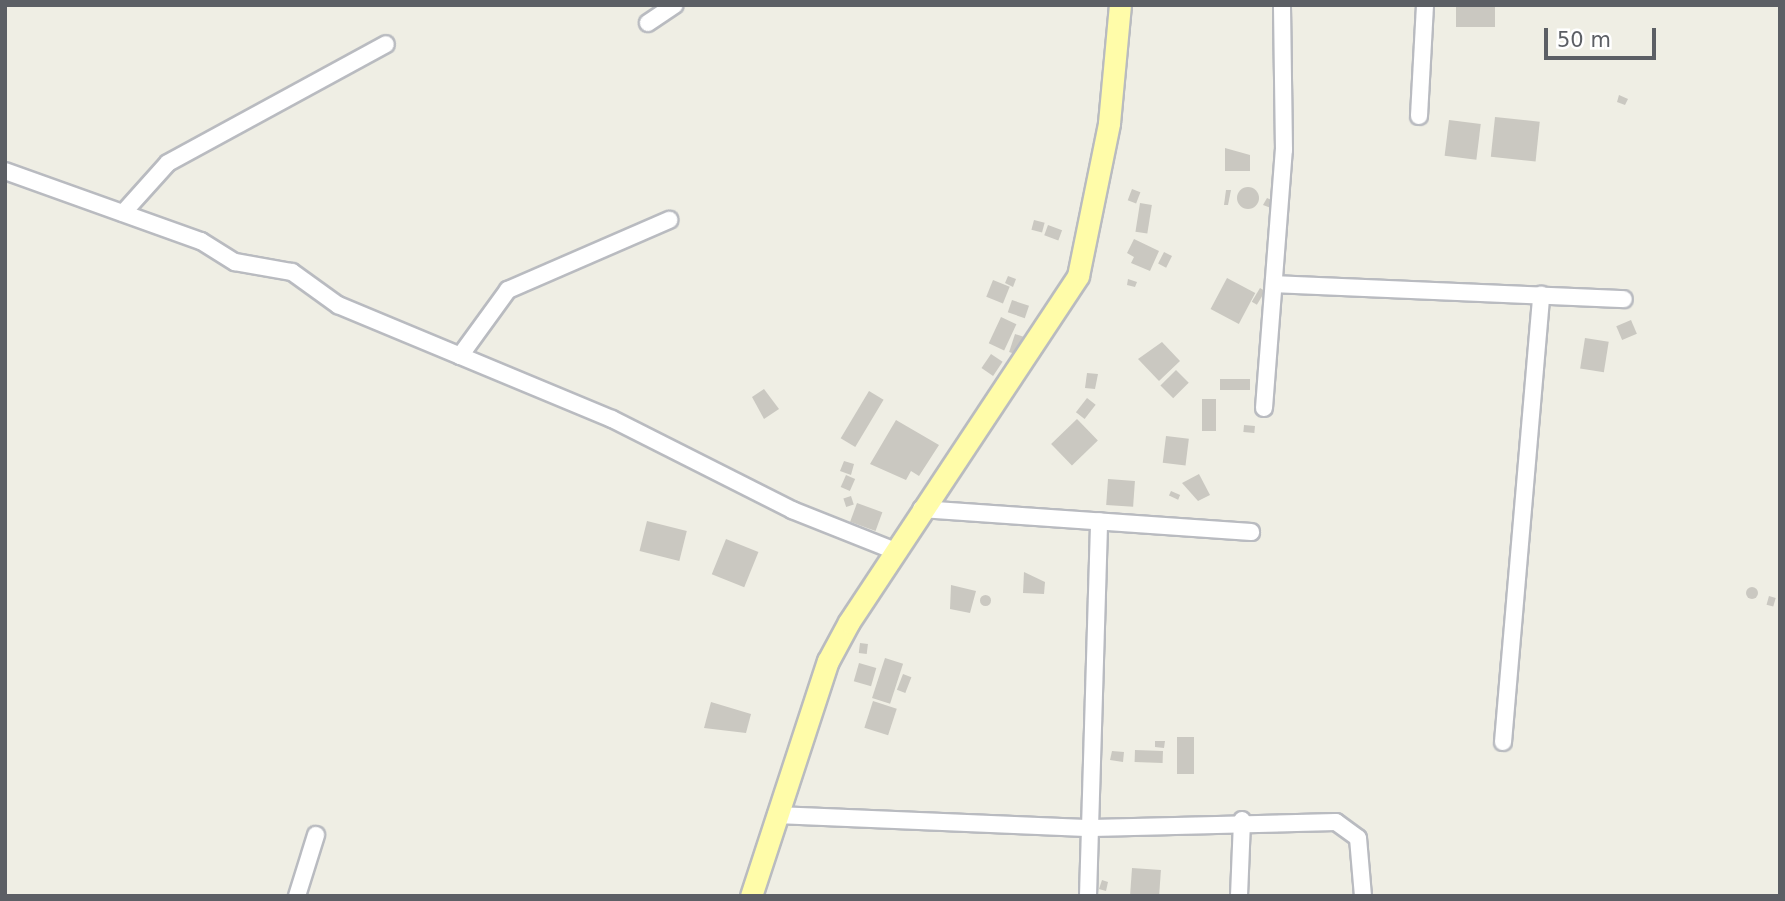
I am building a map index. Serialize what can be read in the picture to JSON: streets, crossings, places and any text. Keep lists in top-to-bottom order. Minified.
{"scale_bar":"50 m"}
